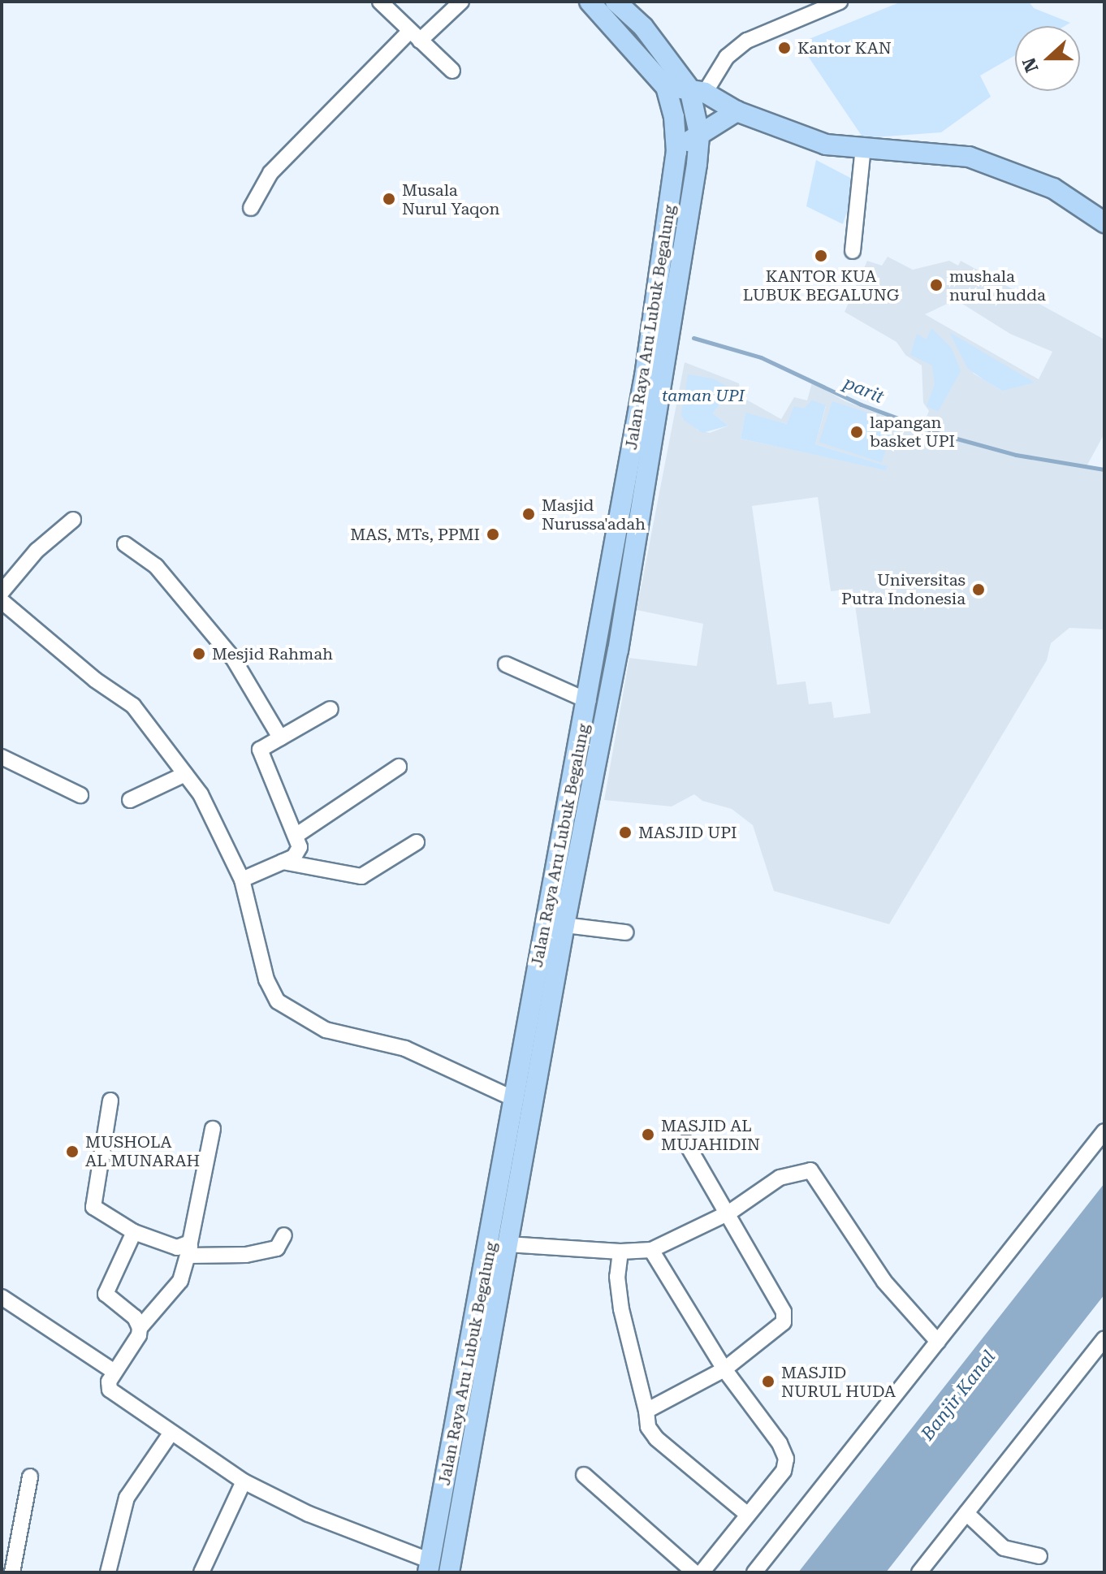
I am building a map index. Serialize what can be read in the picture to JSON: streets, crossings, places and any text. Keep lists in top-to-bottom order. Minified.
{"streets":{"main road":["Jalan Raya Aru Lubuk Begalung"]},"water":["parit","Banjir Kanal"],"parks":["taman UPI"],"places":["Kantor KAN","Musala Nurul Yaqon","KANTOR KUA LUBUK BEGALUNG","mushala nurul hudda","lapangan basket UPI","Masjid Nurussa'adah","MAS, MTs, PPMI","Universitas Putra Indonesia","Mesjid Rahmah","MASJID UPI","MASJID AL MUJAHIDIN","MUSHOLA AL MUNARAH","MASJID NURUL HUDA"],"north":"left"}
